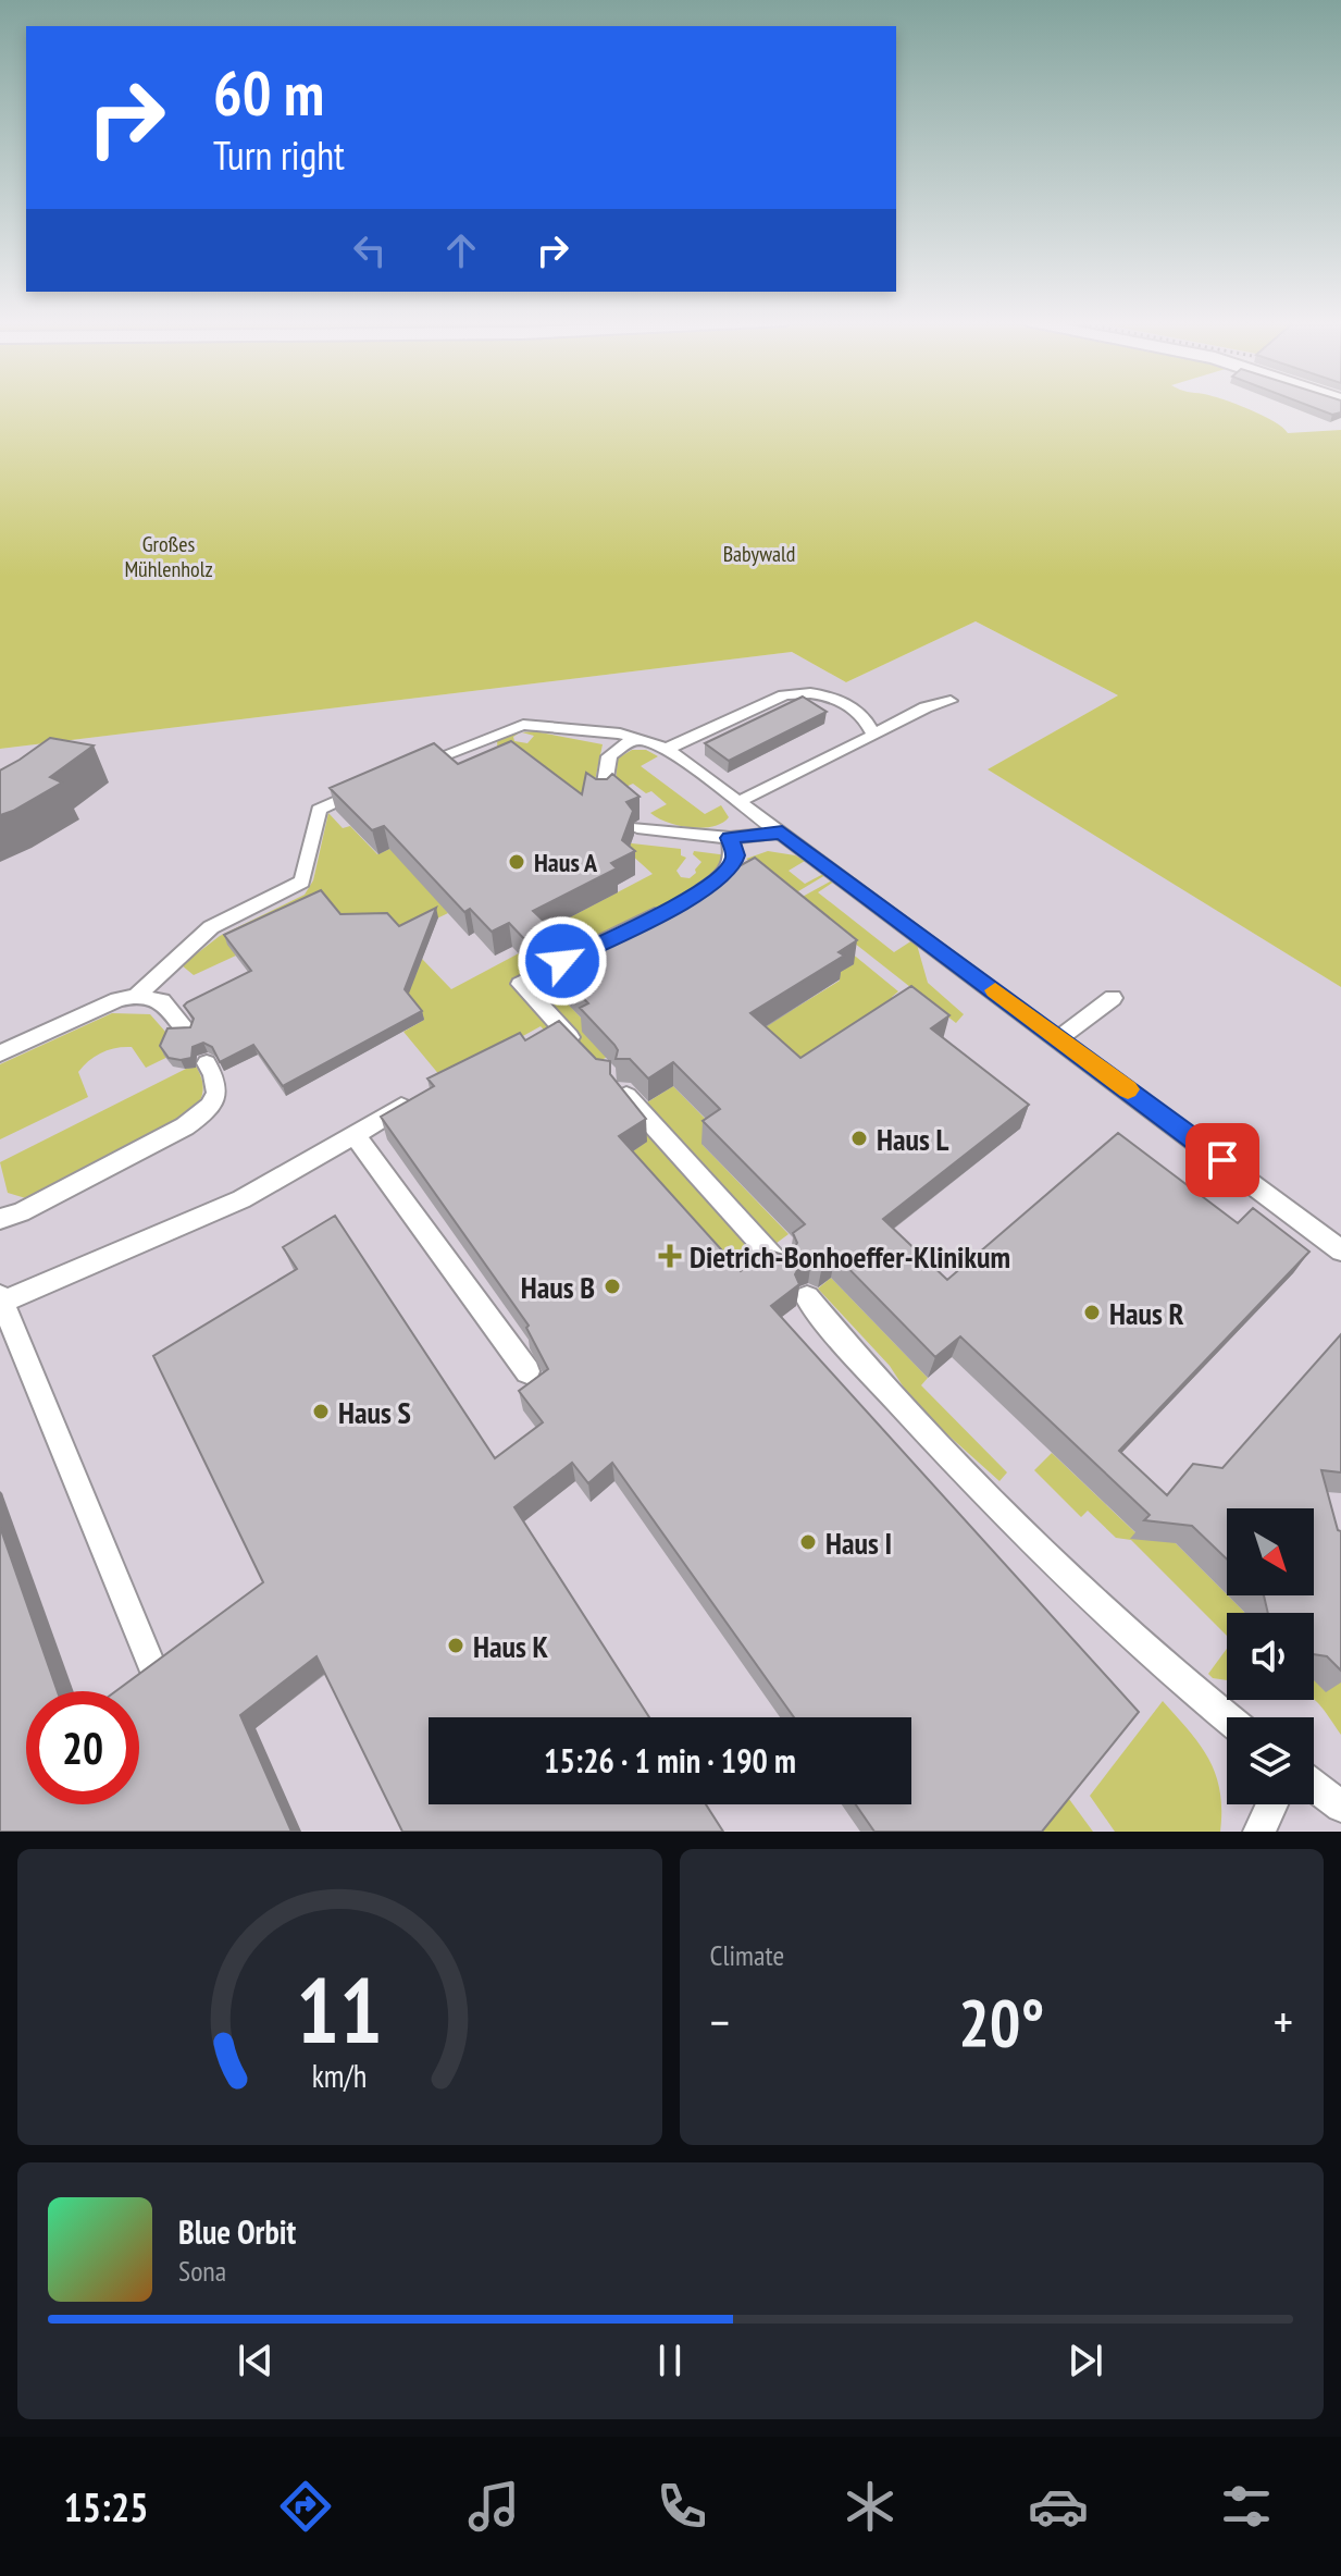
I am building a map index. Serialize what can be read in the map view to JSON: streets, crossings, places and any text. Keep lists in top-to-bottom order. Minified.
{"parks":["Großes Mühlenholz","Babywald"],"places":{"other":["Haus A","Haus L","Haus B","Haus R","Haus S","Haus I","Haus K"],"health":["Dietrich-Bonhoeffer-Klinikum"]},"north":"bottom right","page":{"turn":["60 m","Turn right"],"limit":"20","trip":"15:26 · 1 min · 190 m","tile":"Climate","heat":["−","20°","+"],"song":["Blue Orbit","Sona"],"tabs":"15:25","gauge":["11","km/h"]}}
